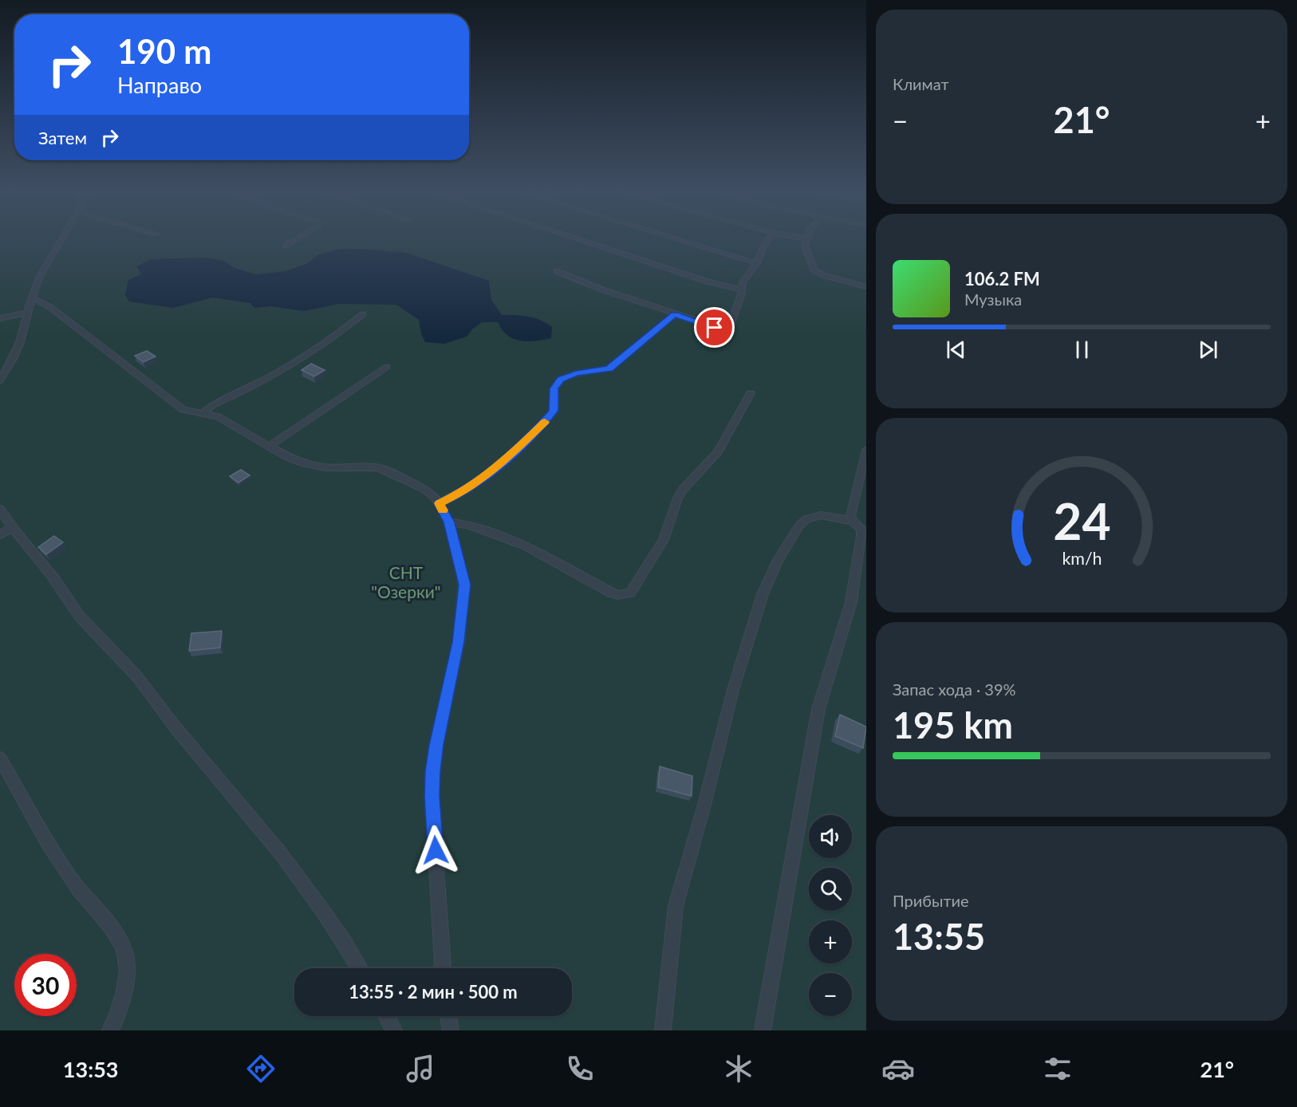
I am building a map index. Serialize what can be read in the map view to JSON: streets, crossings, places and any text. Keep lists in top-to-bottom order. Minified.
{"parks":["СНТ \"Озерки\""],"page":{"tile":["Климат",["Запас хода · 39%","195 km"],["Прибытие","13:55"]],"turn":["190 m","Направо"],"heat":["−","21°","+"],"then":"Затем","song":["106.2 FM","Музыка"],"map_buttons":["+","−"],"limit":"30","trip":"13:55 · 2 мин · 500 m","tabs":["13:53","21°"],"gauge":["24","km/h"]}}
